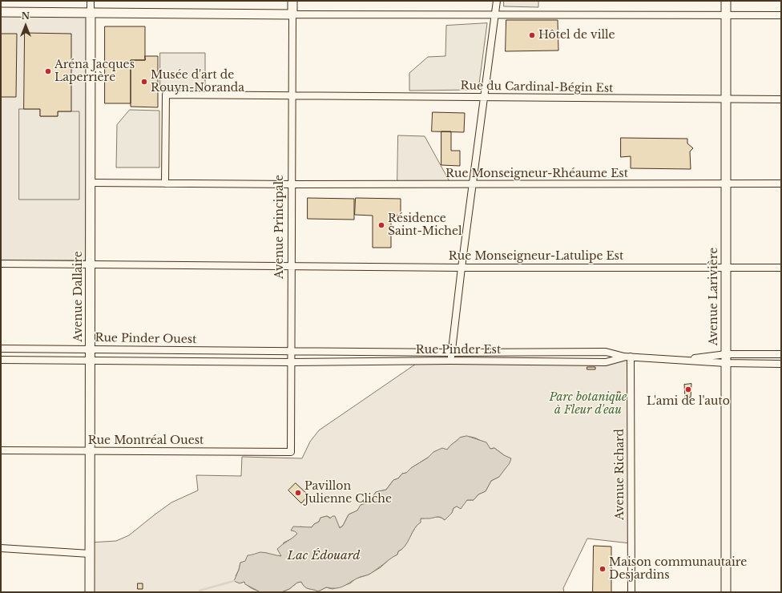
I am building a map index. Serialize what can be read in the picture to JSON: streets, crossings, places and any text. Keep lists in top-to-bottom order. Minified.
{"streets":{"street":["Rue du Cardinal-Bégin Est","Rue Monseigneur-Rhéaume Est","Avenue Principale","Rue Monseigneur-Latulipe Est","Avenue Dallaire","Avenue Larivière","Rue Pinder Ouest","Rue Pinder Est","Rue Montréal Ouest","Avenue Richard"]},"crossings":[["Rue du Cardinal-Bégin Est","Rue Monseigneur-Rhéaume Est"],["Rue du Cardinal-Bégin Est","Avenue Principale"],["Rue du Cardinal-Bégin Est","Avenue Larivière"],["Rue Monseigneur-Rhéaume Est","Avenue Principale"],["Rue Monseigneur-Rhéaume Est","Avenue Dallaire"],["Rue Monseigneur-Rhéaume Est","Avenue Larivière"],["Avenue Principale","Rue Monseigneur-Latulipe Est"],["Avenue Principale","Rue Pinder Ouest"],["Avenue Principale","Rue Pinder Est"],["Avenue Principale","Rue Montréal Ouest"],["Rue Monseigneur-Latulipe Est","Avenue Dallaire"],["Rue Monseigneur-Latulipe Est","Avenue Larivière"],["Avenue Dallaire","Rue Pinder Ouest"],["Avenue Dallaire","Rue Montréal Ouest"],["Avenue Larivière","Rue Pinder Est"],["Rue Pinder Ouest","Rue Pinder Est"],["Rue Pinder Est","Avenue Richard"]],"water":["Lac Édouard"],"parks":["Parc botanique à Fleur d'eau"],"places":["Hôtel de ville","Aréna Jacques Laperrière","Musée d'art de Rouyn-Noranda","Résidence Saint-Michel","L'ami de l'auto","Pavillon Julienne Cliche","Maison communautaire Desjardins"],"north":"top"}
